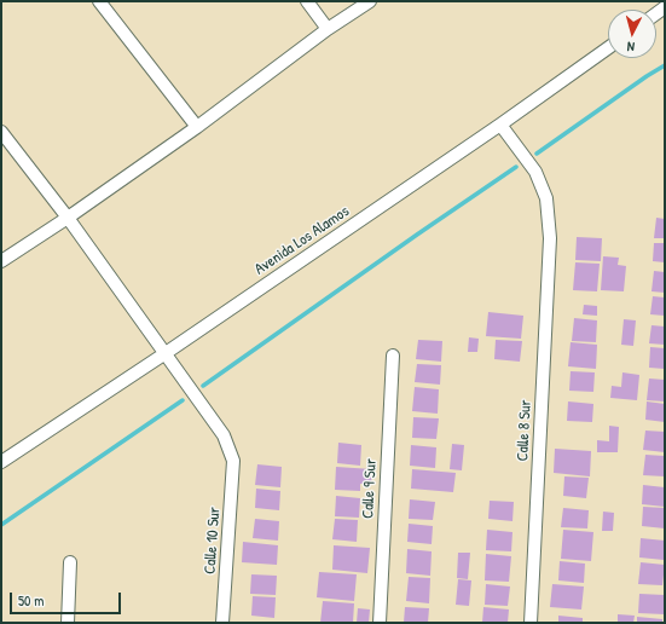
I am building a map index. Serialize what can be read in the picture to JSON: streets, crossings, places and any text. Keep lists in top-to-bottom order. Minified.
{"streets":{"street":["Avenida Los Alamos","Calle 8 Sur","Calle 9 Sur","Calle 10 Sur"]},"crossings":[["Avenida Los Alamos","Calle 8 Sur"],["Avenida Los Alamos","Calle 10 Sur"]],"scale_bar":"50 m","north":"bottom"}
